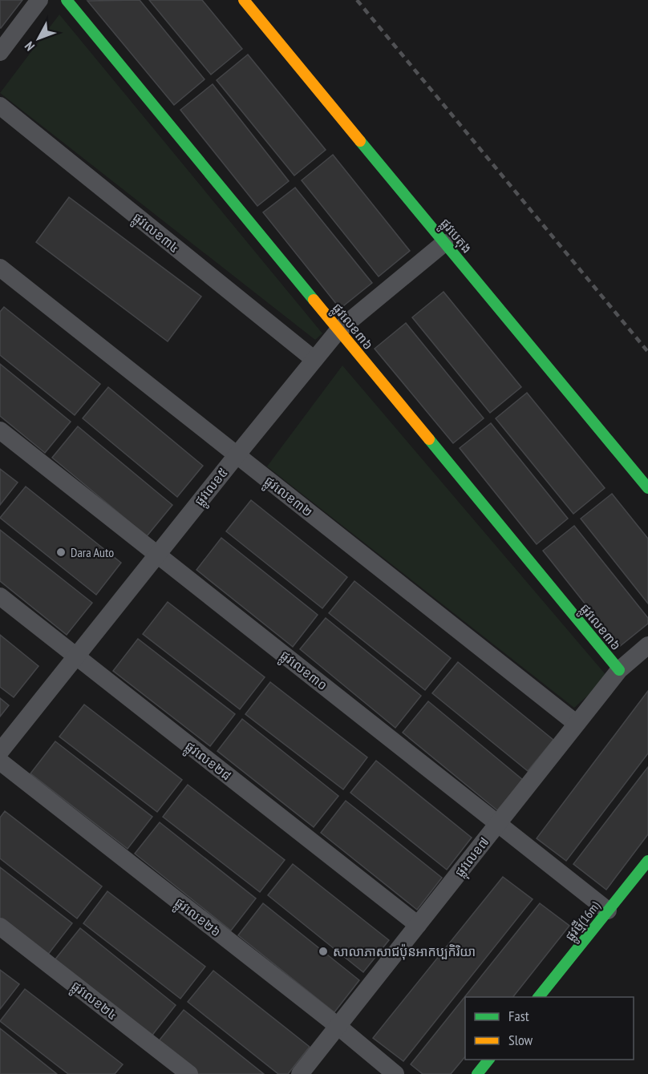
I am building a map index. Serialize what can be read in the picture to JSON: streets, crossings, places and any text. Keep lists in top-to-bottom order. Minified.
{"streets":{"street":["ផ្លូវលេខ៣៤","ផ្លូវបេតុង","ផ្លូវលេខ៣៦","ផ្លូវលេខ៥","ផ្លូវលេខ៣២","ផ្លូវលេខ៣០","ផ្លូវលេខ២៨","ផ្លុវលេខ៧","ផ្លូវលេខ២៦","ផ្លូវថ្មី(16m)","ផ្លូវលេខ២៤"]},"crossings":[["ផ្លូវលេខ៣៤","ផ្លូវលេខ៥"],["ផ្លូវបេតុង","ផ្លូវលេខ៥"],["ផ្លូវលេខ៣៦","ផ្លូវលេខ៥"],["ផ្លូវលេខ៣៦","ផ្លុវលេខ៧"],["ផ្លូវលេខ៥","ផ្លូវលេខ៣២"],["ផ្លូវលេខ៥","ផ្លូវលេខ៣០"],["ផ្លូវលេខ៥","ផ្លូវលេខ២៨"],["ផ្លូវលេខ៣២","ផ្លុវលេខ៧"],["ផ្លូវលេខ៣០","ផ្លុវលេខ៧"],["ផ្លូវលេខ៣០","ផ្លូវថ្មី(16m)"],["ផ្លូវលេខ២៨","ផ្លុវលេខ៧"],["ផ្លុវលេខ៧","ផ្លូវលេខ២៦"]],"places":["Dara Auto","សាលាភាសាជប៉ុនអាកប្បកិរិយា"],"legend":["Fast","Slow"],"north":"bottom left"}
